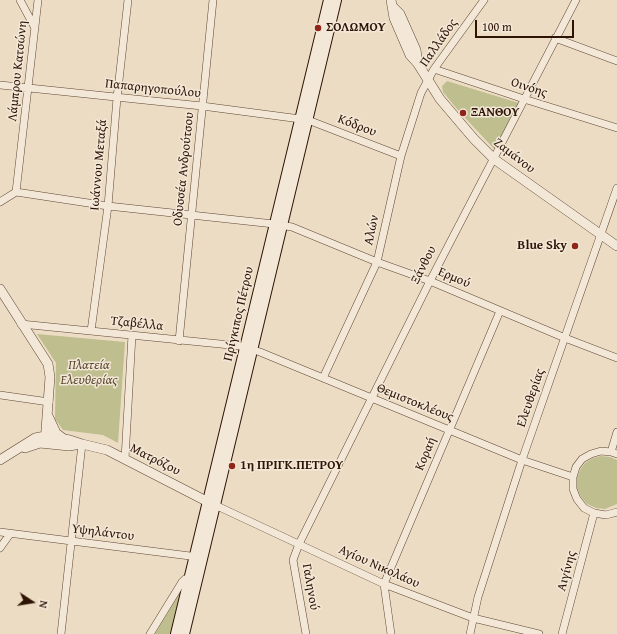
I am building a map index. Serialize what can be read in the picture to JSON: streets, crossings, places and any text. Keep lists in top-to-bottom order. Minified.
{"streets":{"main road":["Πρίγκιπος Πέτρου"],"street":["Παλλάδος","Λάμπρου Κατσώνη","Οινόης","Παπαρηγοπούλου","Κόδρου","Ζαμάνου","Ιωάννου Μεταξά","Οδυσσέα Ανδρούτσου","Αλών","Ξάνθου","Ερμού","Τζαβέλλα","Ελευθερίας","Θεμιστοκλέους","Κοραή","Ματρόζου","Υψηλάντου","Αγίου Νικολάου","Αιγίνης","Γαληνού"]},"crossings":[["Παλλάδος","Οινόης"],["Παλλάδος","Ζαμάνου"],["Παλλάδος","Αλών"],["Λάμπρου Κατσώνη","Παπαρηγοπούλου"],["Λάμπρου Κατσώνη","Ερμού"],["Οινόης","Ξάνθου"],["Παπαρηγοπούλου","Κόδρου"],["Παπαρηγοπούλου","Ιωάννου Μεταξά"],["Παπαρηγοπούλου","Οδυσσέα Ανδρούτσου"],["Παπαρηγοπούλου","Πρίγκιπος Πέτρου"],["Κόδρου","Αλών"],["Κόδρου","Πρίγκιπος Πέτρου"],["Ζαμάνου","Αλών"],["Ζαμάνου","Ξάνθου"],["Ζαμάνου","Ελευθερίας"],["Ιωάννου Μεταξά","Ερμού"],["Ιωάννου Μεταξά","Τζαβέλλα"],["Οδυσσέα Ανδρούτσου","Ερμού"],["Οδυσσέα Ανδρούτσου","Τζαβέλλα"],["Αλών","Ερμού"],["Αλών","Θεμιστοκλέους"],["Ξάνθου","Ερμού"],["Ξάνθου","Θεμιστοκλέους"],["Ξάνθου","Αγίου Νικολάου"],["Ξάνθου","Γαληνού"],["Ερμού","Πρίγκιπος Πέτρου"],["Ερμού","Ελευθερίας"],["Ερμού","Κοραή"],["Πρίγκιπος Πέτρου","Τζαβέλλα"],["Πρίγκιπος Πέτρου","Θεμιστοκλέους"],["Πρίγκιπος Πέτρου","Ματρόζου"],["Πρίγκιπος Πέτρου","Υψηλάντου"],["Πρίγκιπος Πέτρου","Αγίου Νικολάου"],["Τζαβέλλα","Θεμιστοκλέους"],["Ελευθερίας","Θεμιστοκλέους"],["Ελευθερίας","Αγίου Νικολάου"],["Θεμιστοκλέους","Κοραή"],["Κοραή","Αγίου Νικολάου"],["Ματρόζου","Αγίου Νικολάου"],["Αγίου Νικολάου","Γαληνού"]],"parks":["Πλατεία Ελευθερίας"],"places":["ΣΟΛΩΜΟΥ","ΞΑΝΘΟΥ","Blue Sky","1η ΠΡΙΓΚ.ΠΕΤΡΟΥ"],"scale_bar":"100 m","north":"right"}
